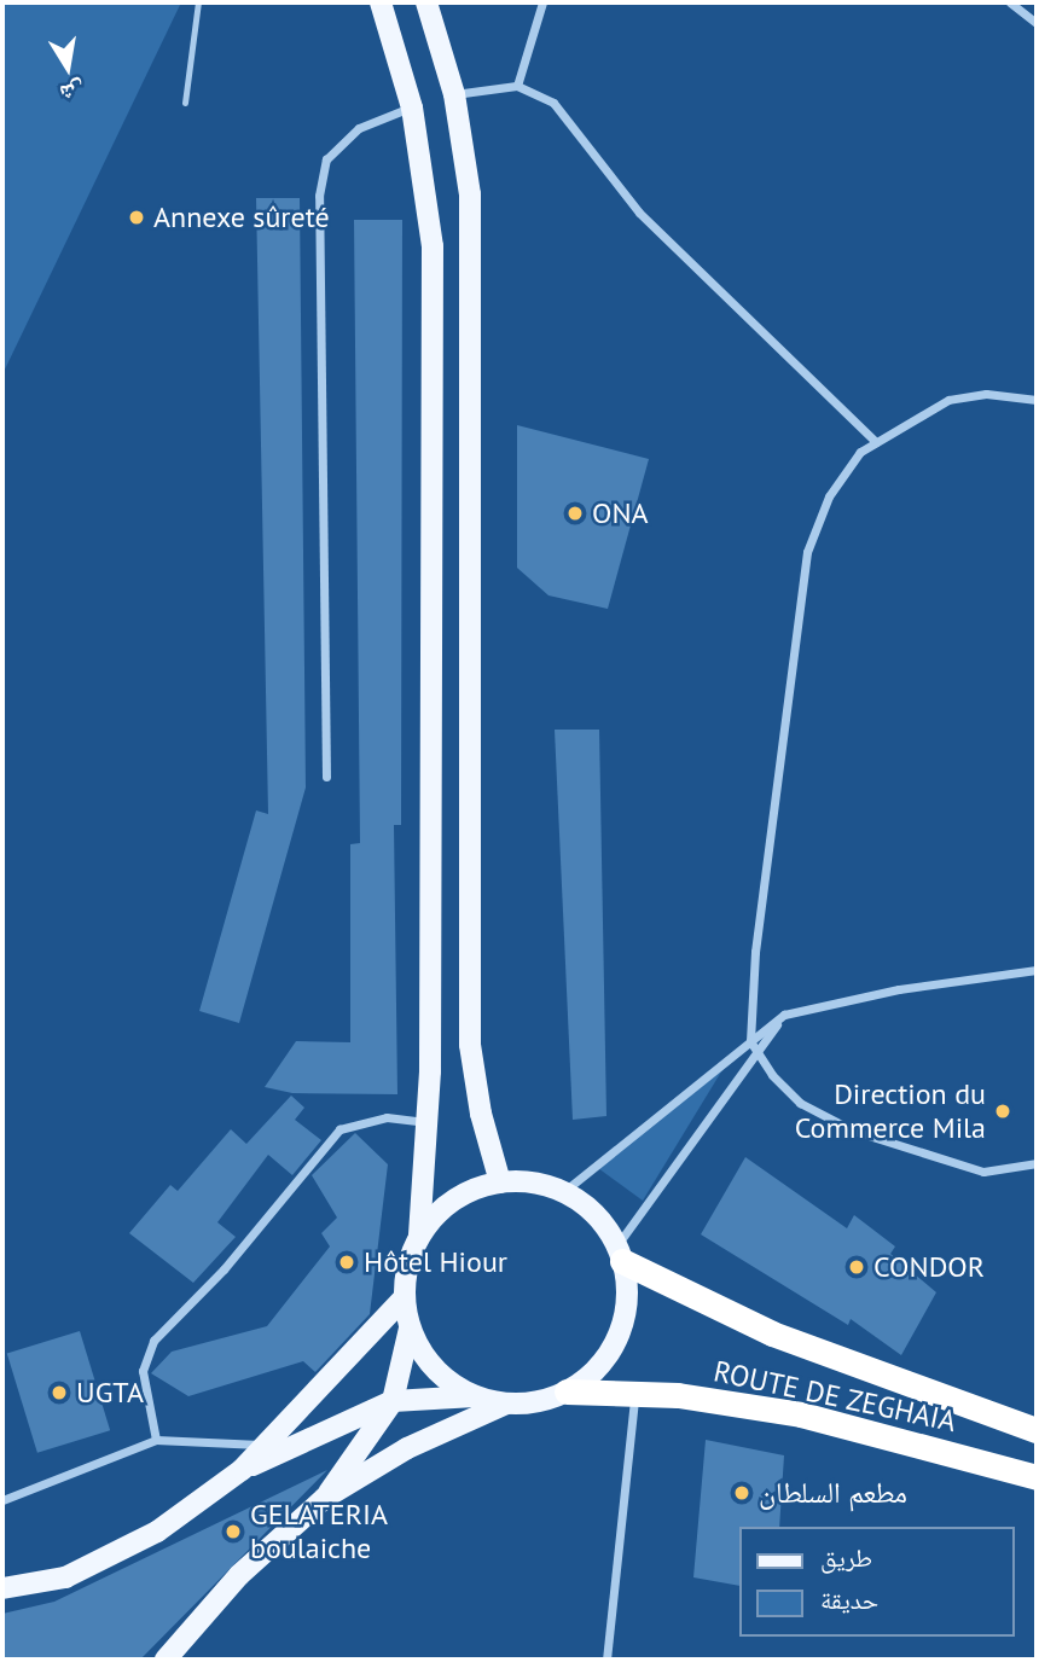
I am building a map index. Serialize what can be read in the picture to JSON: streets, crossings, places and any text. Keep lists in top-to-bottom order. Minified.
{"streets":{"highway":["ROUTE DE ZEGHAIA"]},"places":["Annexe sûreté","ONA","Direction du Commerce Mila","Hôtel Hiour","CONDOR","UGTA","مطعم السلطان","GELATERIA boulaiche"],"legend":["طريق","حديقة"],"north":"bottom"}
